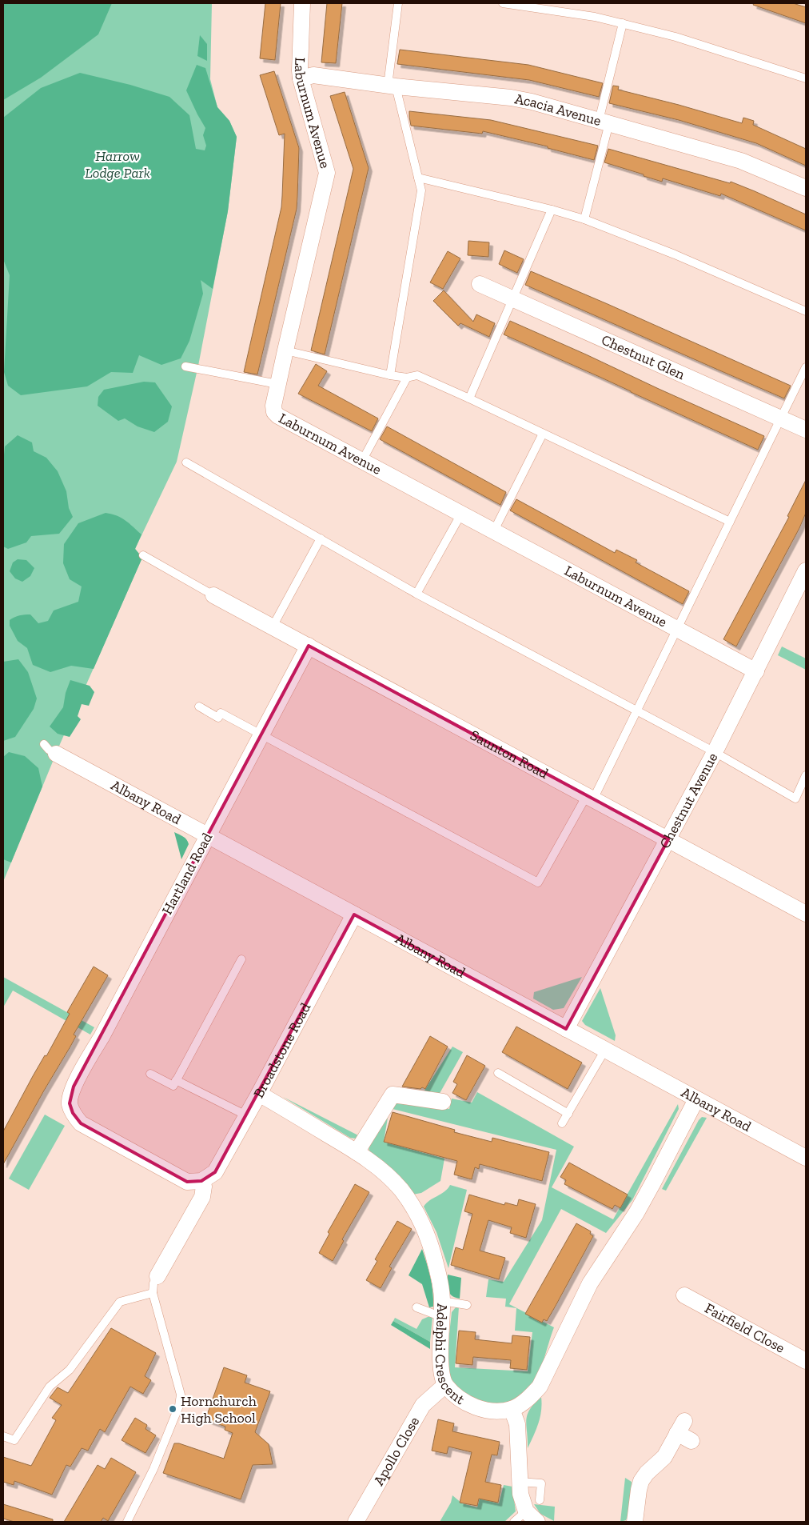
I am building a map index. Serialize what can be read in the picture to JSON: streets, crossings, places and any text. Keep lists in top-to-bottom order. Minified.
{"streets":{"street":["Acacia Avenue","Laburnum Avenue","Chestnut Glen","Saunton Road","Chestnut Avenue","Albany Road","Hartland Road","Broadstone Road","Fairfield Close","Adelphi Crescent","Apollo Close"]},"crossings":[["Acacia Avenue","Laburnum Avenue"],["Laburnum Avenue","Chestnut Avenue"],["Saunton Road","Chestnut Avenue"],["Saunton Road","Hartland Road"],["Chestnut Avenue","Albany Road"],["Albany Road","Hartland Road"],["Albany Road","Broadstone Road"],["Albany Road","Adelphi Crescent"],["Hartland Road","Broadstone Road"],["Broadstone Road","Adelphi Crescent"],["Adelphi Crescent","Apollo Close"]],"parks":["Harrow Lodge Park"],"places":["Hornchurch High School"]}
